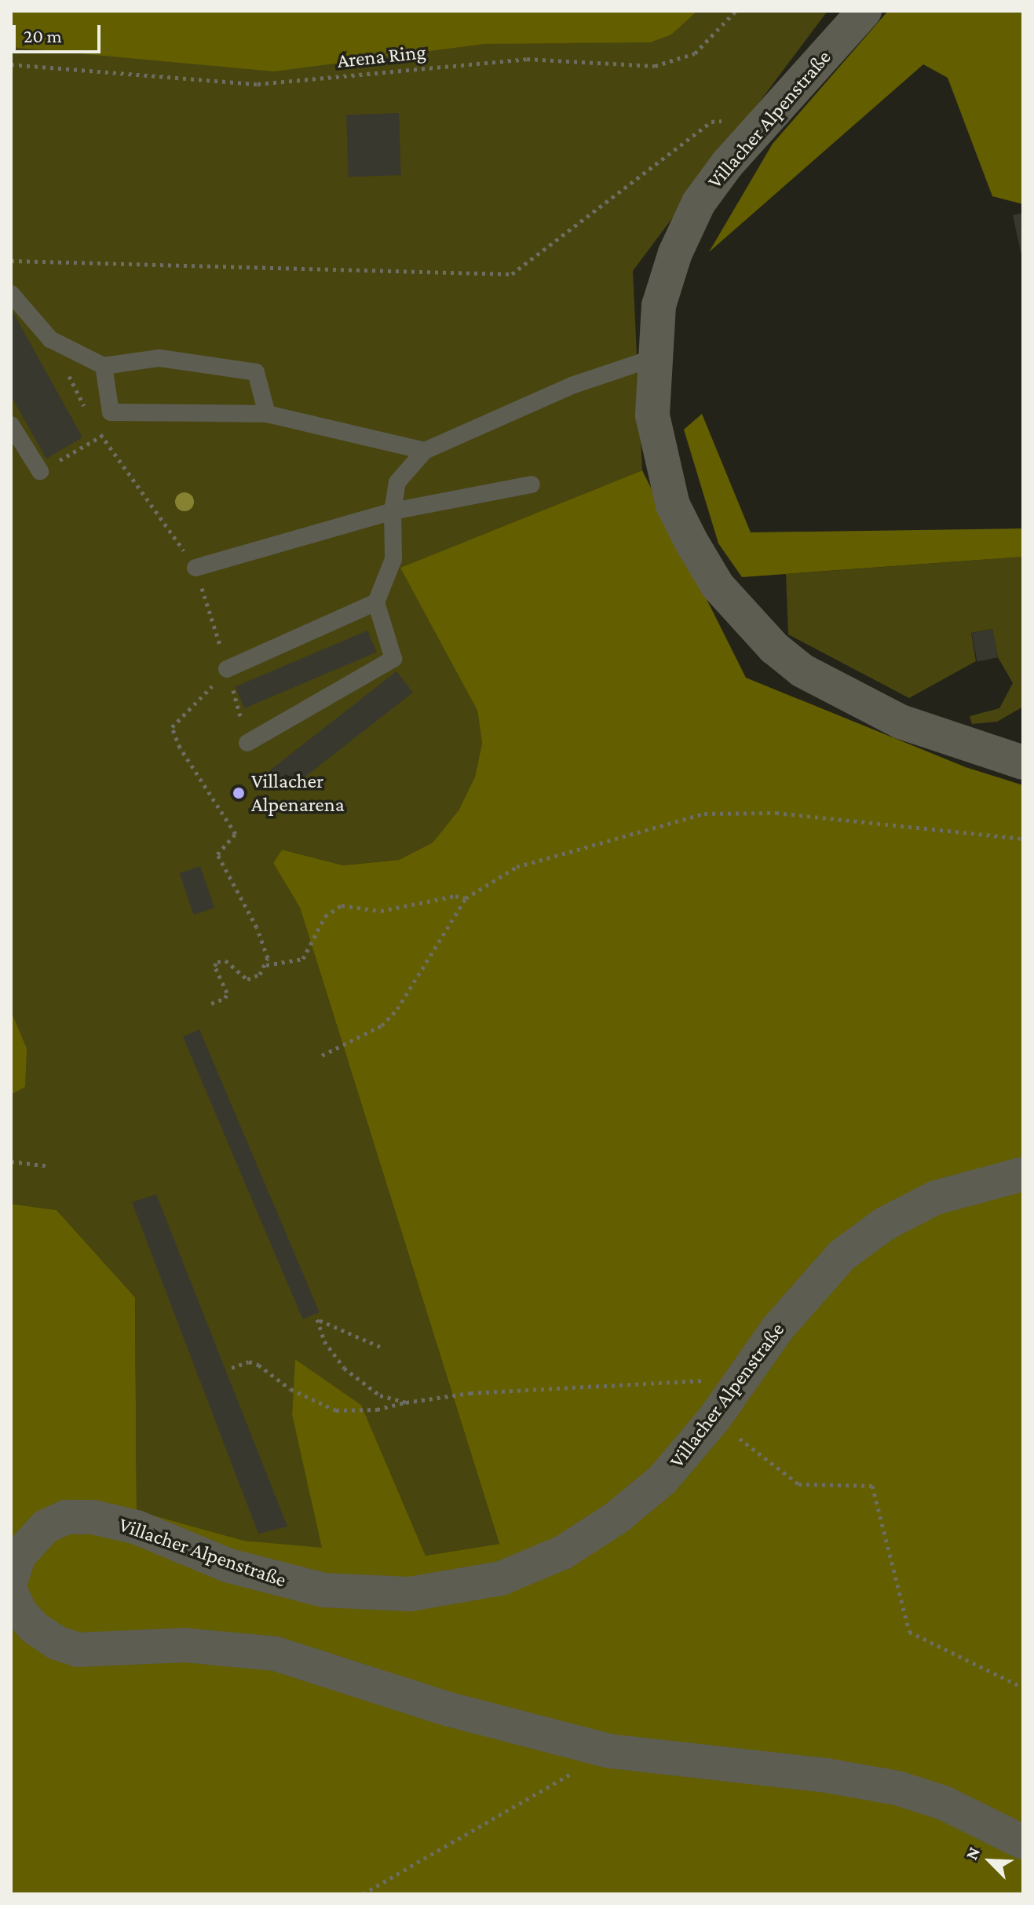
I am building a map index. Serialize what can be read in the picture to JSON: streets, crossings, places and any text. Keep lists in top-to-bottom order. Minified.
{"streets":{"street":["Villacher Alpenstraße"],"path":["Arena Ring"]},"places":["Villacher Alpenarena"],"scale_bar":"20 m","north":"top left"}
